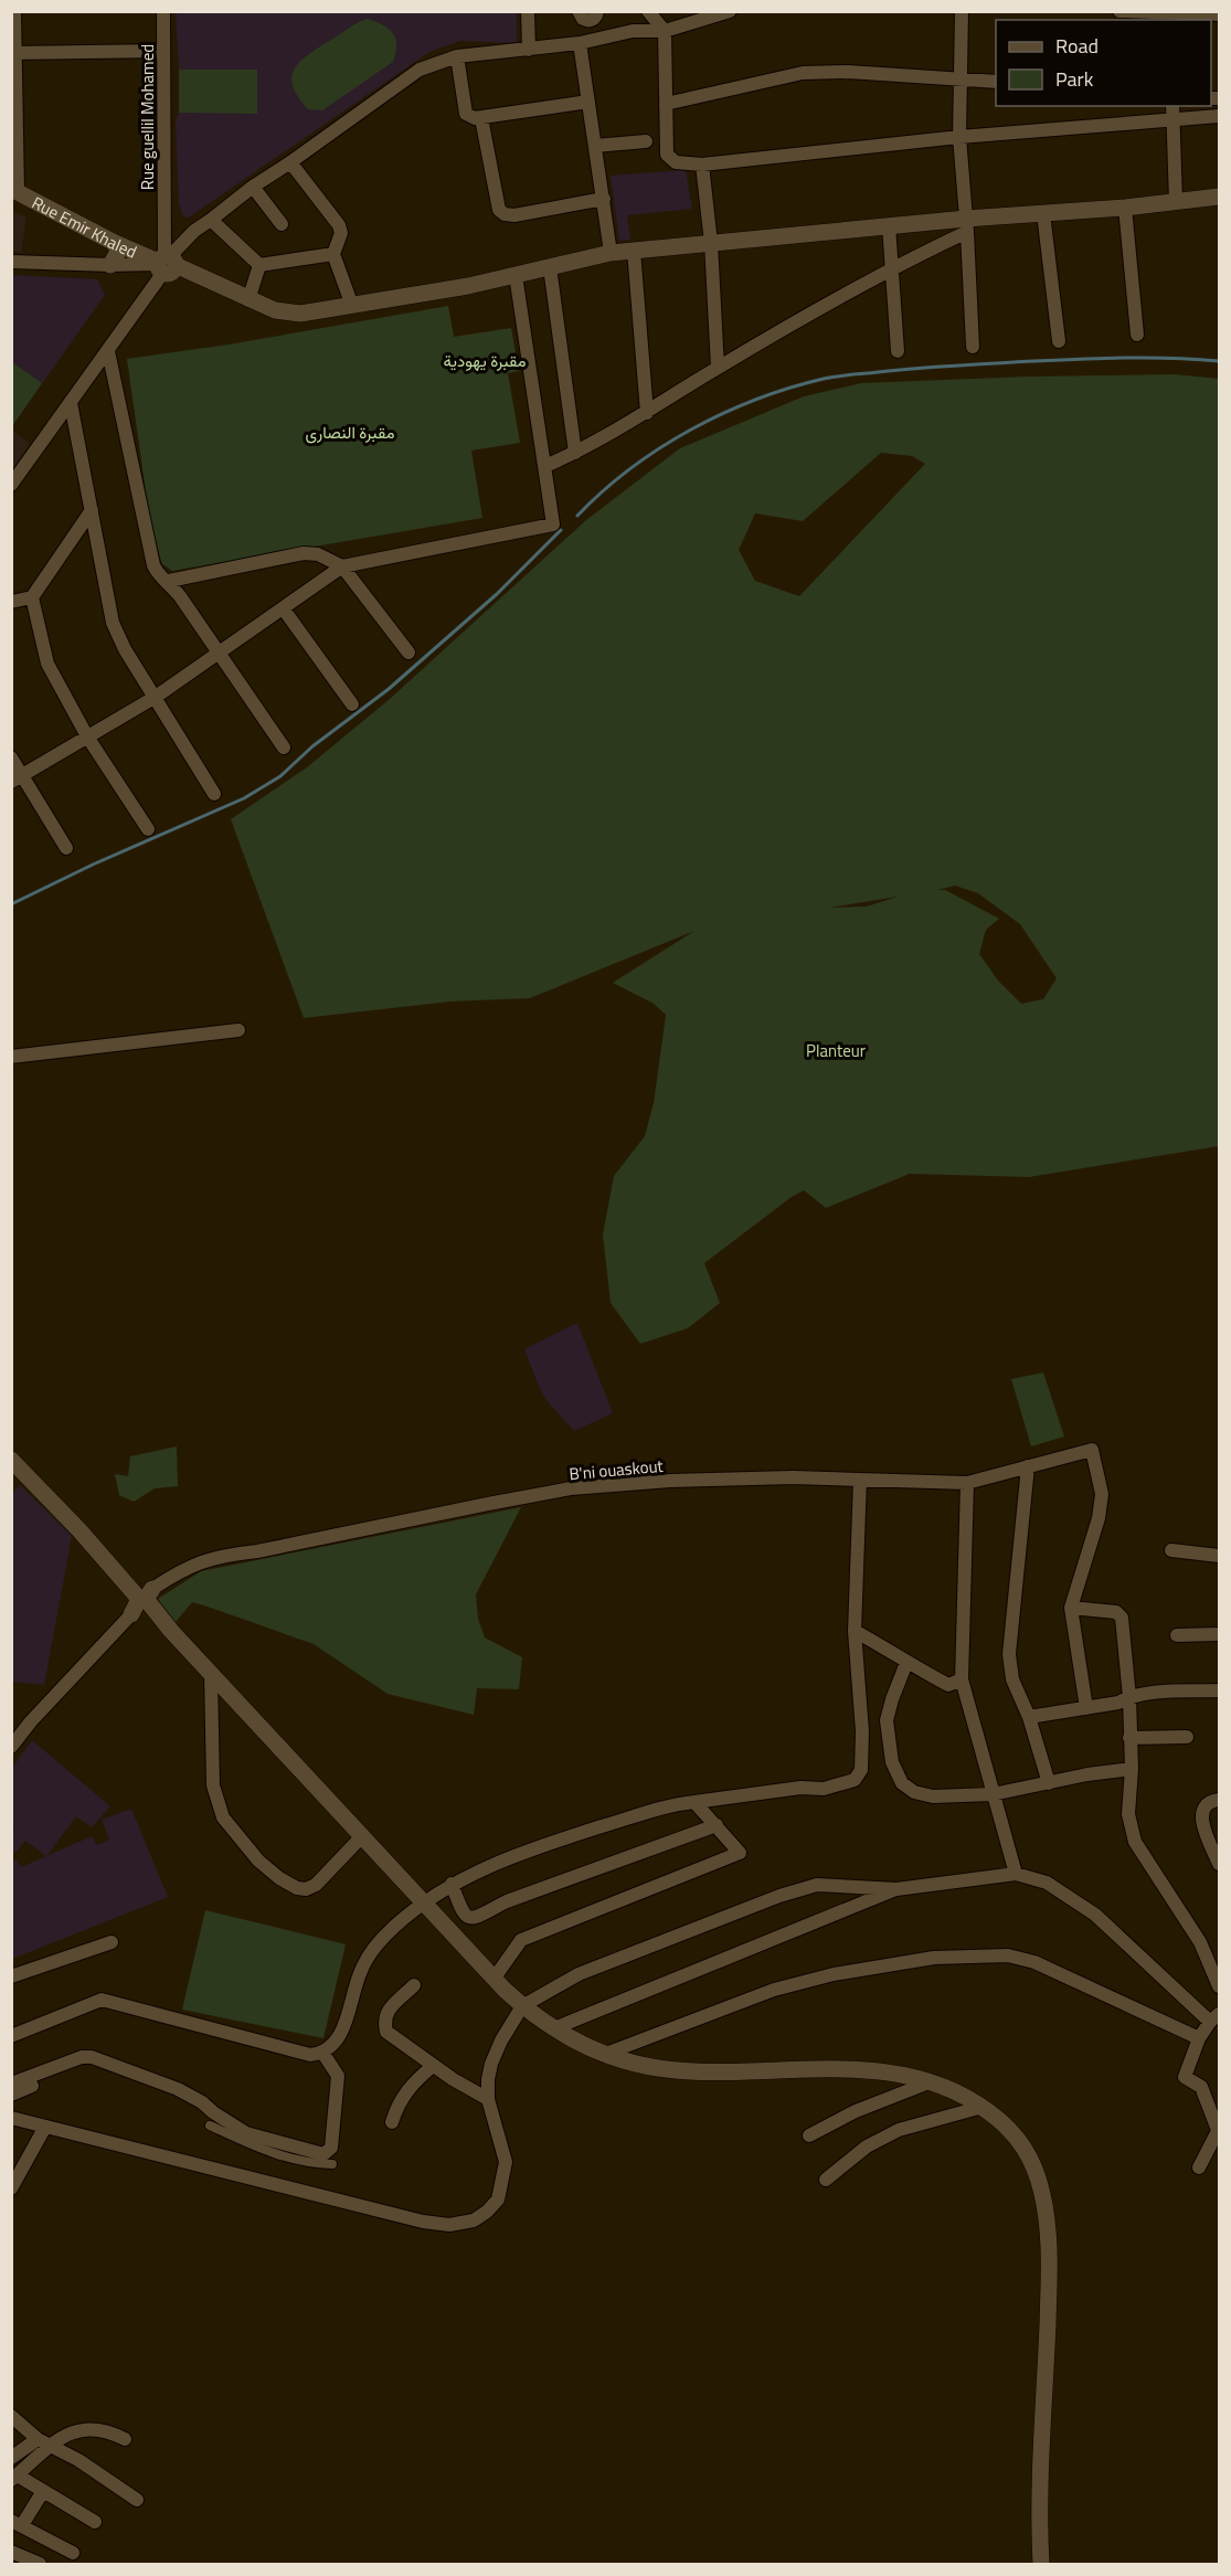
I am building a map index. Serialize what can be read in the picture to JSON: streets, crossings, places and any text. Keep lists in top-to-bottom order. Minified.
{"streets":{"street":["Rue guellil Mohamed","Rue Emir Khaled","B'ni ouaskout"]},"crossings":[["Rue guellil Mohamed","Rue Emir Khaled"]],"parks":["مقبرة يهودية","مقبرة النصارى","Planteur"],"legend":["Road","Park"]}
